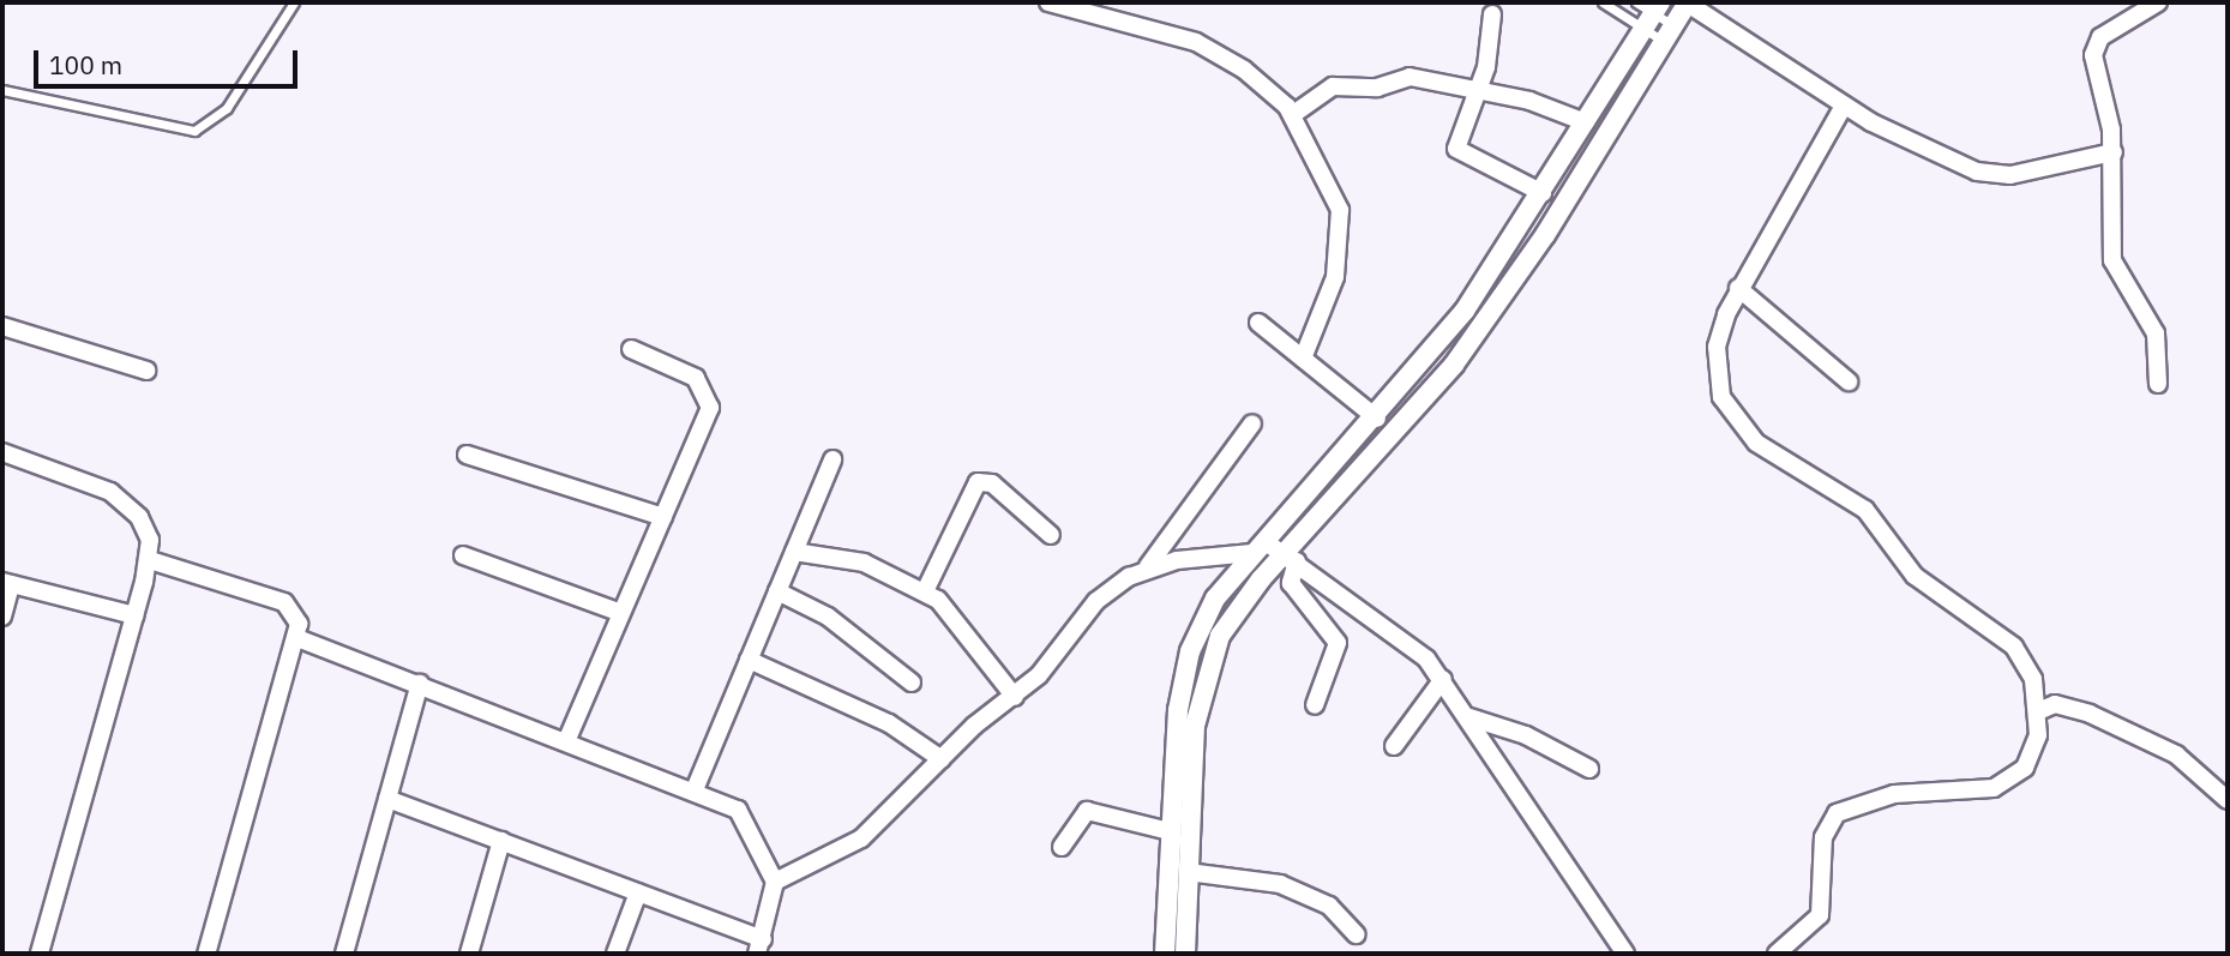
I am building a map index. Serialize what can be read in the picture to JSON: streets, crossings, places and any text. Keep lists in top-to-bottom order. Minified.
{"scale_bar":"100 m"}
